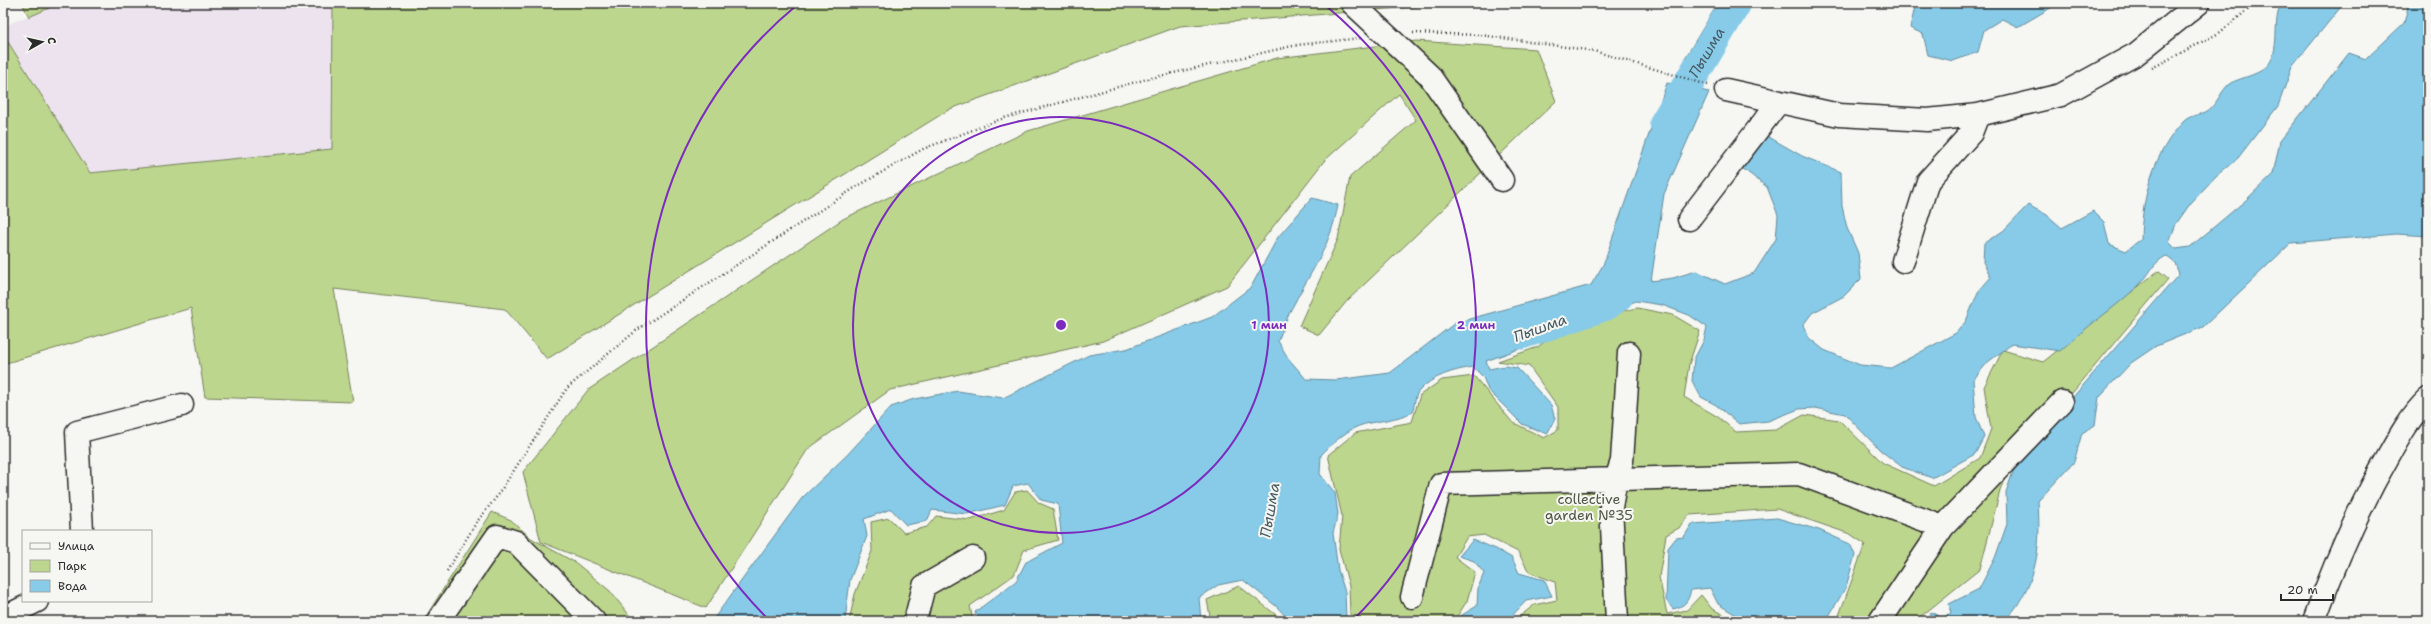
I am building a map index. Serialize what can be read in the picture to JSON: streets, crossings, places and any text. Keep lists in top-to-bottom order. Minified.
{"water":["Пышма"],"parks":["collective garden №35"],"legend":["Улица","Парк","Вода"],"scale_bar":"20 m","north":"right","rings":["1 мин","2 мин"]}
